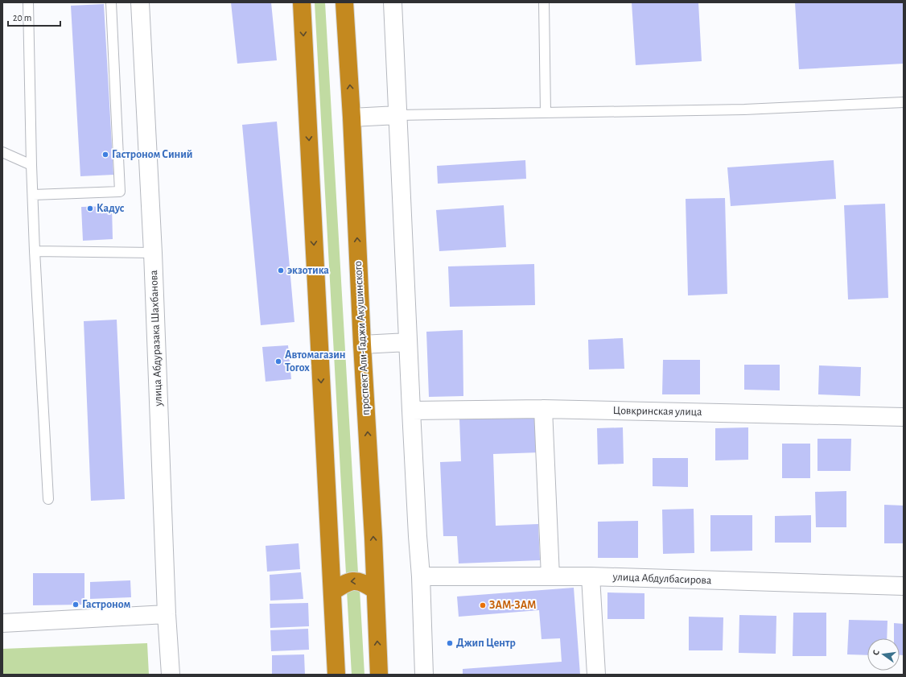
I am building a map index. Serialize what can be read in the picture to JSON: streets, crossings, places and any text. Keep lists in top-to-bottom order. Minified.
{"streets":{"highway":["проспект Али-Гаджи Акушинского"],"street":["улица Абдуразака Шахбанова","Цовкринская улица","улица Абдулбасирова"]},"places":["Гастроном Синий","Кадус","экзотика","Автомагазин Тогох","Гастроном","ЗАМ-ЗАМ","Джип Центр"],"scale_bar":"20 m","north":"left"}
